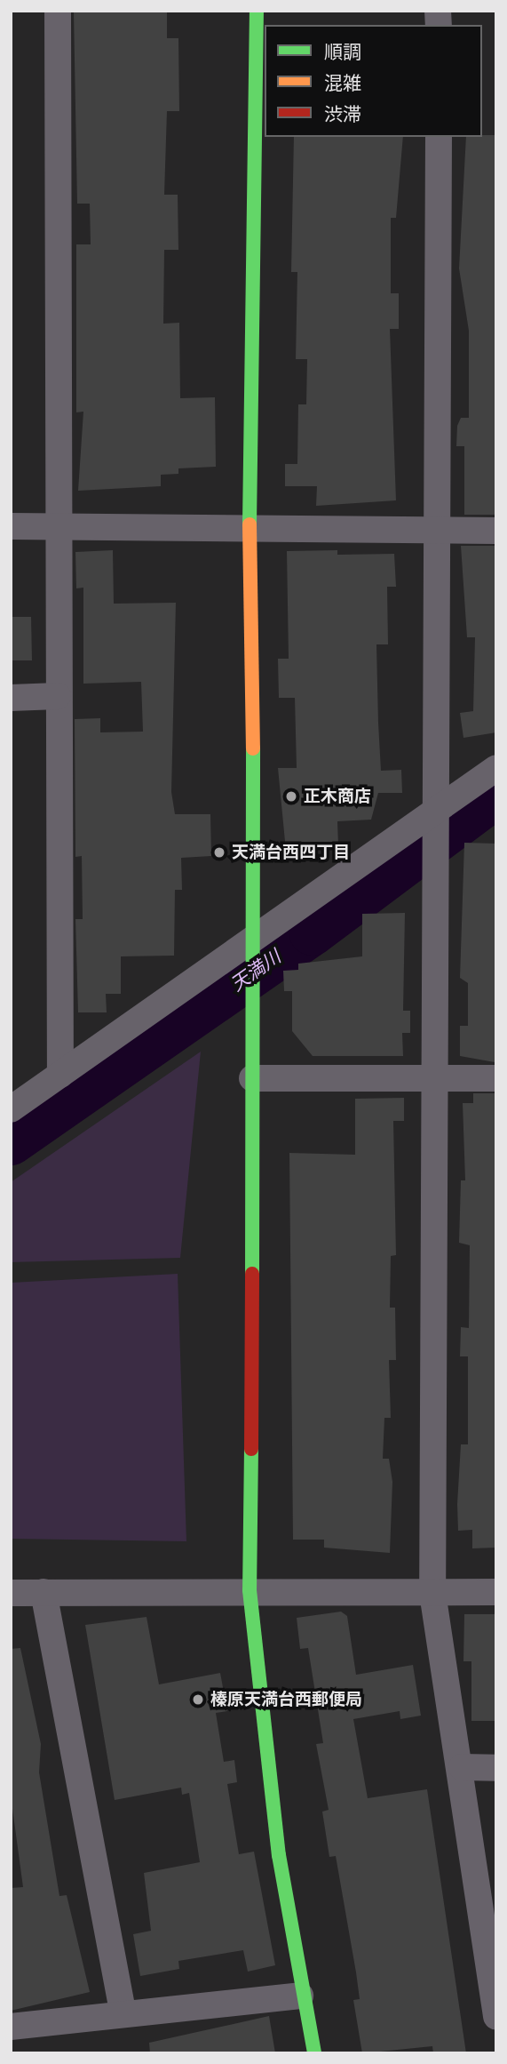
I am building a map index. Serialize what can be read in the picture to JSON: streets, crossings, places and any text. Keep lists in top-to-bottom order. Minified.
{"water":["天満川"],"places":["正木商店","天満台西四丁目","榛原天満台西郵便局"],"legend":["順調","混雑","渋滞"]}
